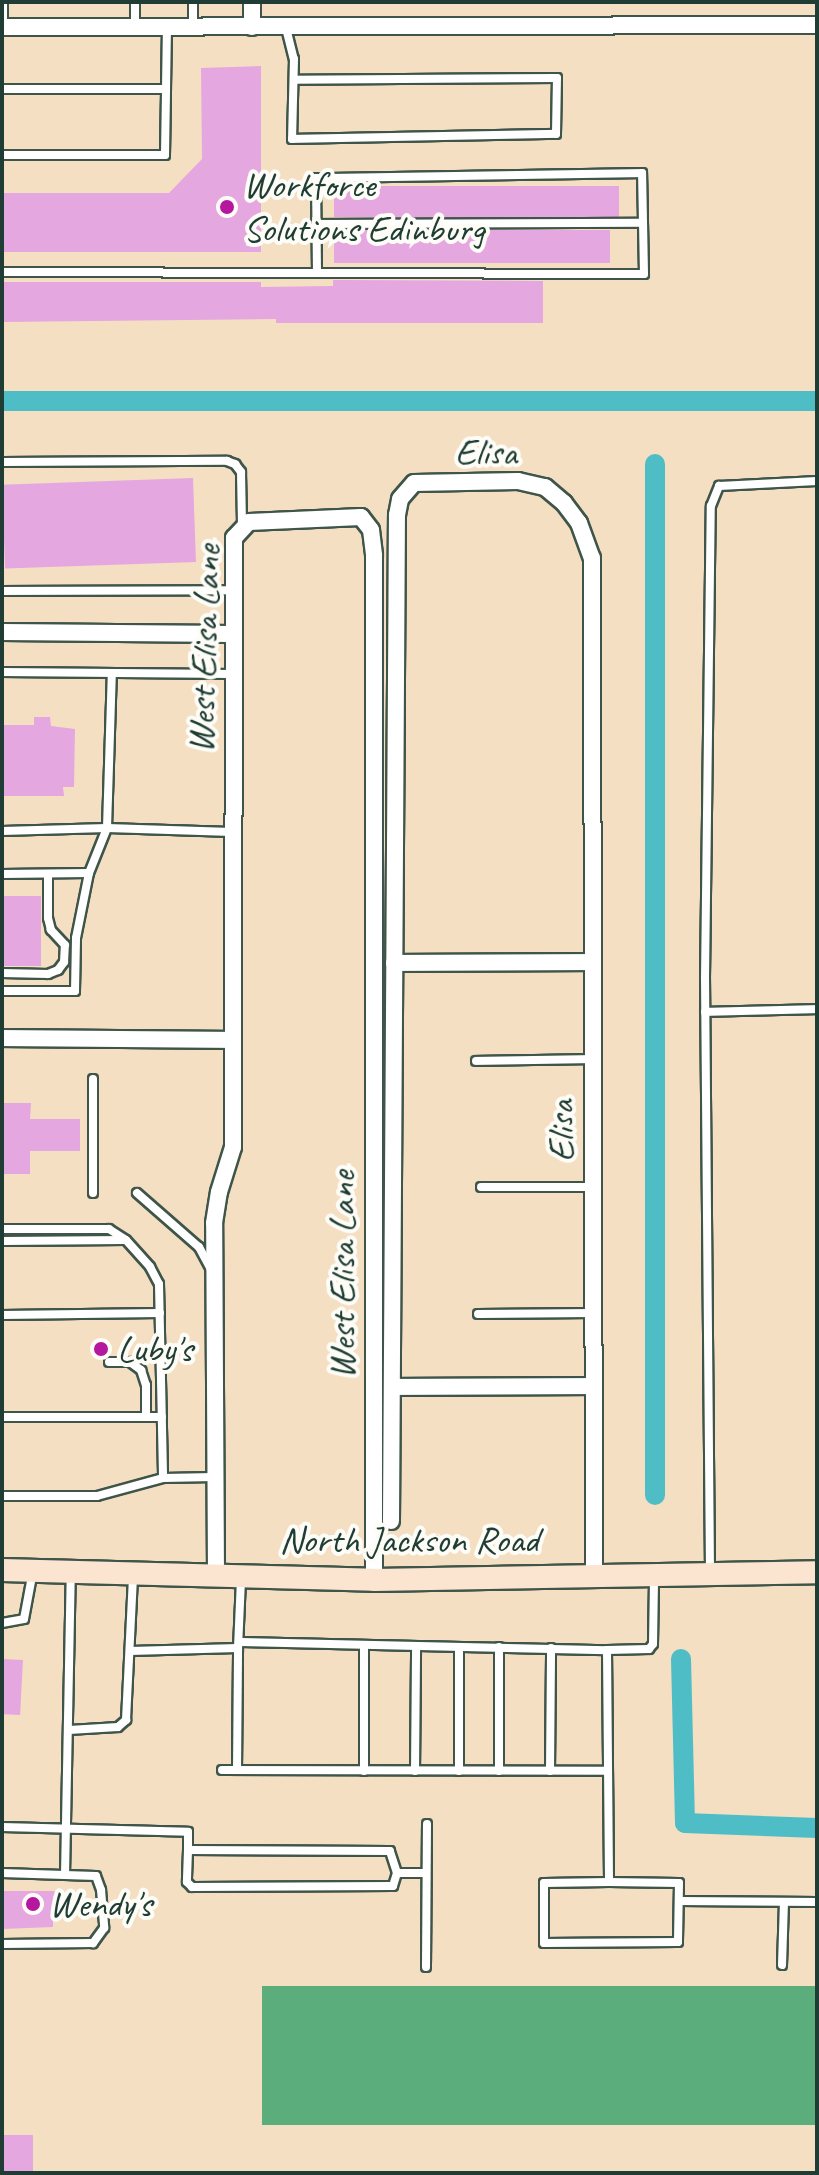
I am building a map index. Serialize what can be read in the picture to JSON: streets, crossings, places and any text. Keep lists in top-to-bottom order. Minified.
{"streets":{"main road":["North Jackson Road"],"street":["Elisa","West Elisa Lane"]},"crossings":[["Elisa","North Jackson Road"],["West Elisa Lane","North Jackson Road"]],"places":["Workforce Solutions Edinburg","Luby's","Wendy's"]}
